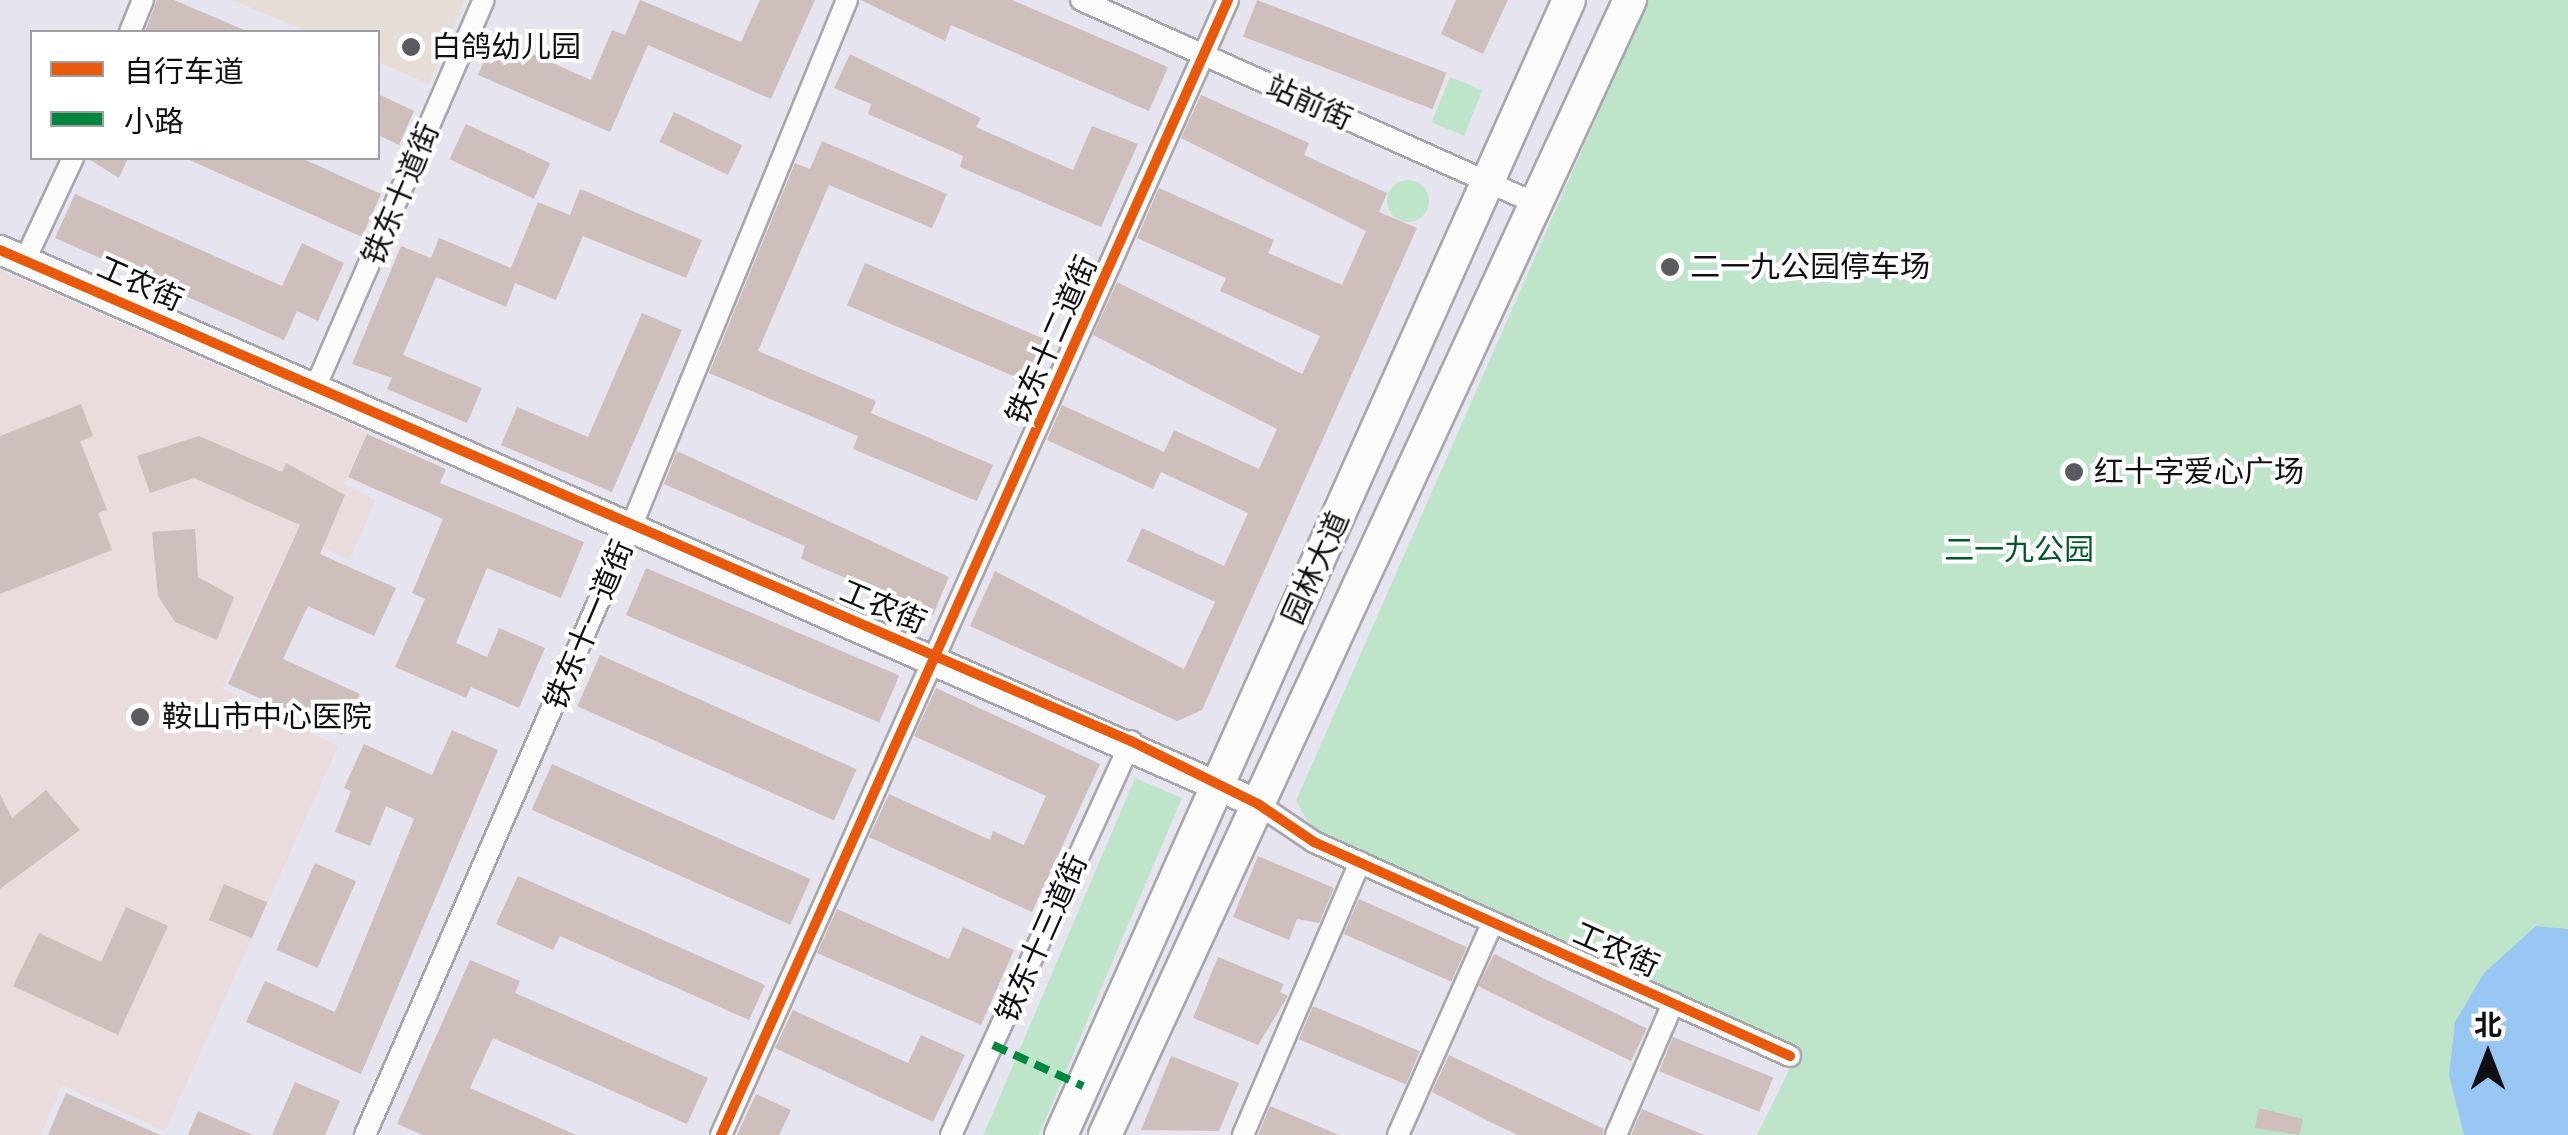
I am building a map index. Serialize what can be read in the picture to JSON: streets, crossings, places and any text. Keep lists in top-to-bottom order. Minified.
{"streets":{"main road":["园林大道"],"street":["站前街","铁东十道街","工农街","铁东十二道街","铁东十一道街","铁东十三道街"]},"crossings":[["站前街","铁东十二道街"],["站前街","园林大道"],["铁东十道街","工农街"],["工农街","铁东十二道街"],["工农街","园林大道"],["工农街","铁东十一道街"],["工农街","铁东十三道街"]],"parks":["二一九公园"],"places":["白鸽幼儿园","二一九公园停车场","红十字爱心广场","鞍山市中心医院"],"legend":["自行车道","小路"],"north":"top"}
